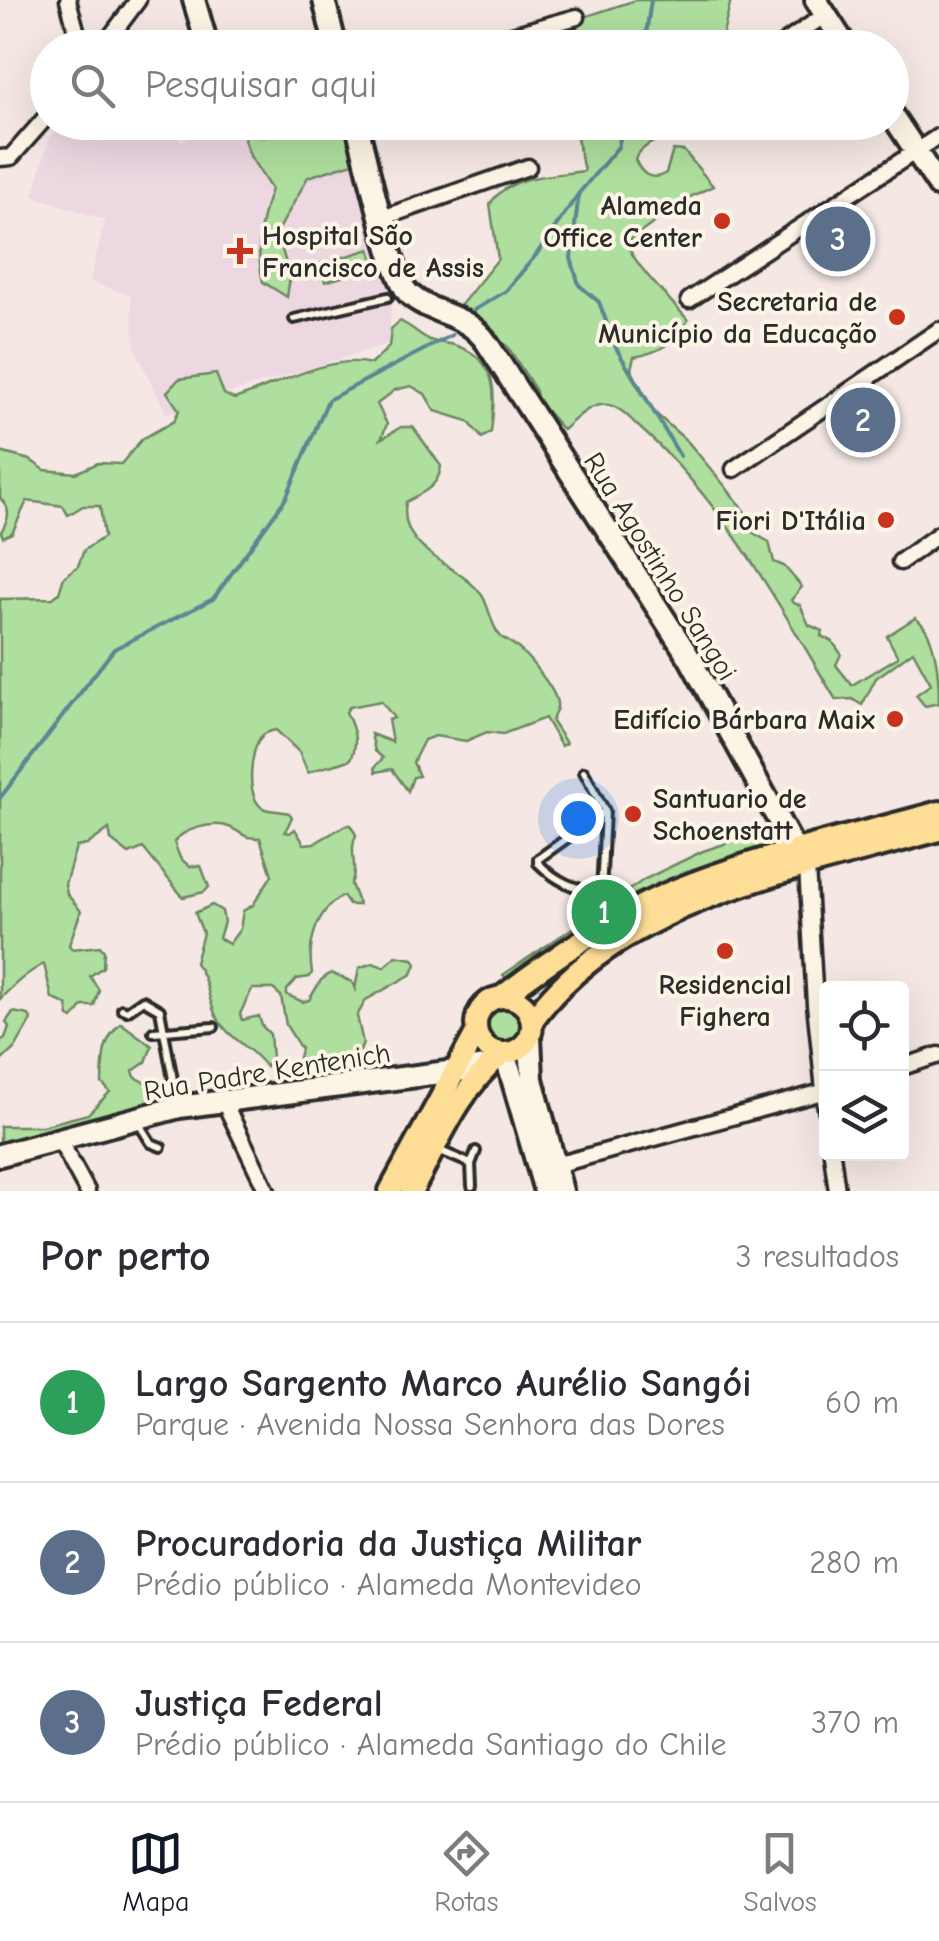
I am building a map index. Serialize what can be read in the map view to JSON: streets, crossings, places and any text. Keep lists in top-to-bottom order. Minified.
{"streets":{"street":["Rua Agostinho Sangoi","Rua Padre Kentenich"]},"places":{"other":["Alameda Office Center","Secretaria de Município da Educação","Fiori D'Itália","Edifício Bárbara Maix","Santuario de Schoenstatt","Residencial Fighera"],"health":["Hospital São Francisco de Assis"]},"page":{"search":"Pesquisar aqui","pins":["3","2","1"],"heading":["Por perto","3 resultados"],"list":[{"mark":"1","name":"Largo Sargento Marco Aurélio Sangói","note":"Parque · Avenida Nossa Senhora das Dores","value":"60 m"},{"mark":"2","name":"Procuradoria da Justiça Militar","note":"Prédio público · Alameda Montevideo","value":"280 m"},{"mark":"3","name":"Justiça Federal","note":"Prédio público · Alameda Santiago do Chile","value":"370 m"}],"nav":["Mapa","Rotas","Salvos"]}}
